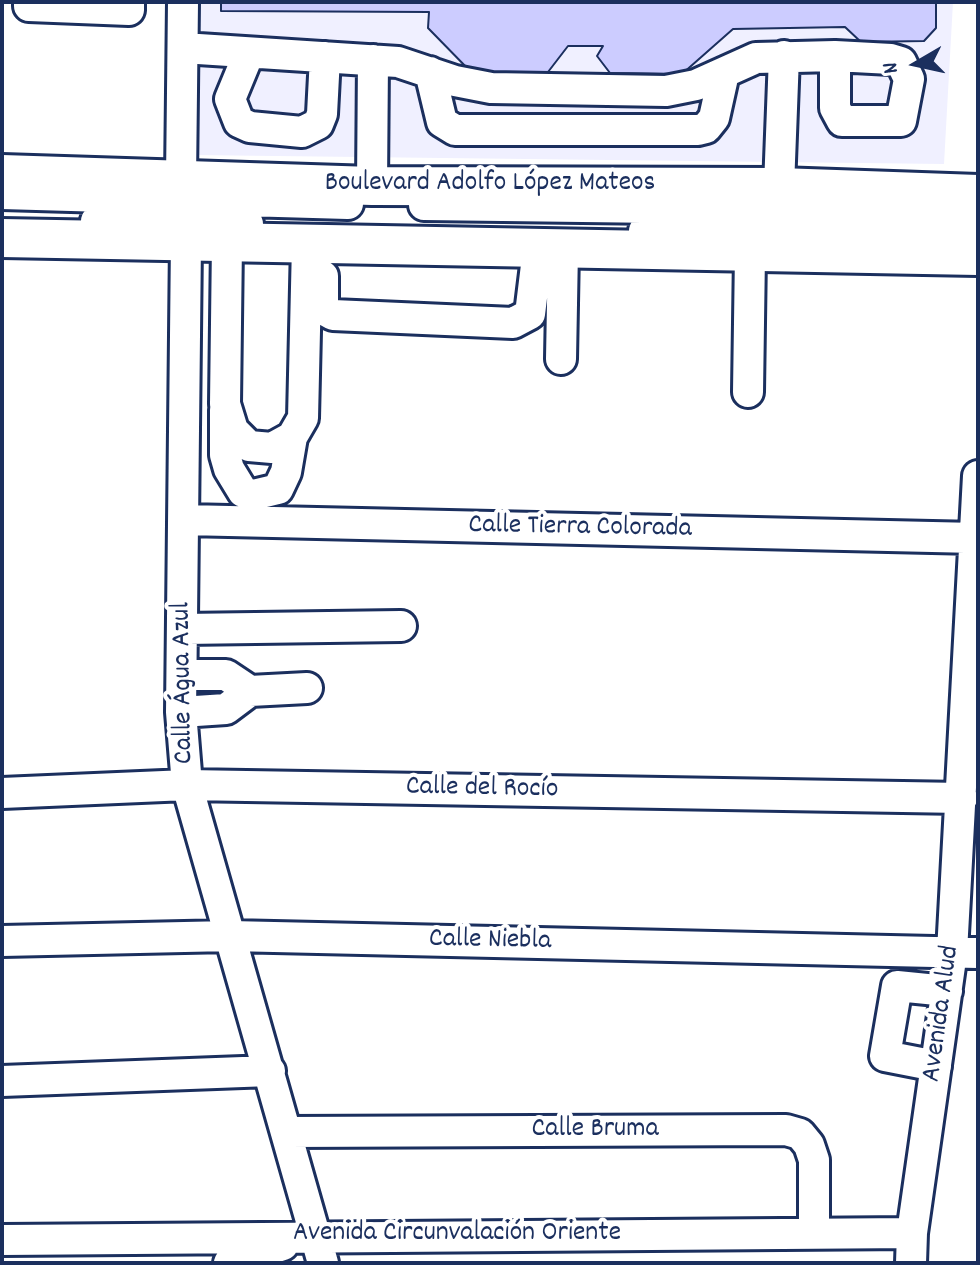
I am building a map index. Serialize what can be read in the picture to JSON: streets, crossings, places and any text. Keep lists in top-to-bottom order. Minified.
{"streets":{"main road":["Boulevard Adolfo López Mateos"],"street":["Calle Tierra Colorada","Calle Água Azul","Calle del Rocío","Calle Niebla","Avenida Alud","Calle Bruma","Avenida Circunvalación Oriente"]},"crossings":[["Boulevard Adolfo López Mateos","Calle Água Azul"],["Calle Tierra Colorada","Calle Água Azul"],["Calle Tierra Colorada","Avenida Alud"],["Calle Água Azul","Calle del Rocío"],["Calle Água Azul","Calle Niebla"],["Calle Água Azul","Calle Bruma"],["Calle Água Azul","Avenida Circunvalación Oriente"],["Calle del Rocío","Avenida Alud"],["Calle Niebla","Avenida Alud"],["Avenida Alud","Avenida Circunvalación Oriente"],["Calle Bruma","Avenida Circunvalación Oriente"]],"north":"left"}
